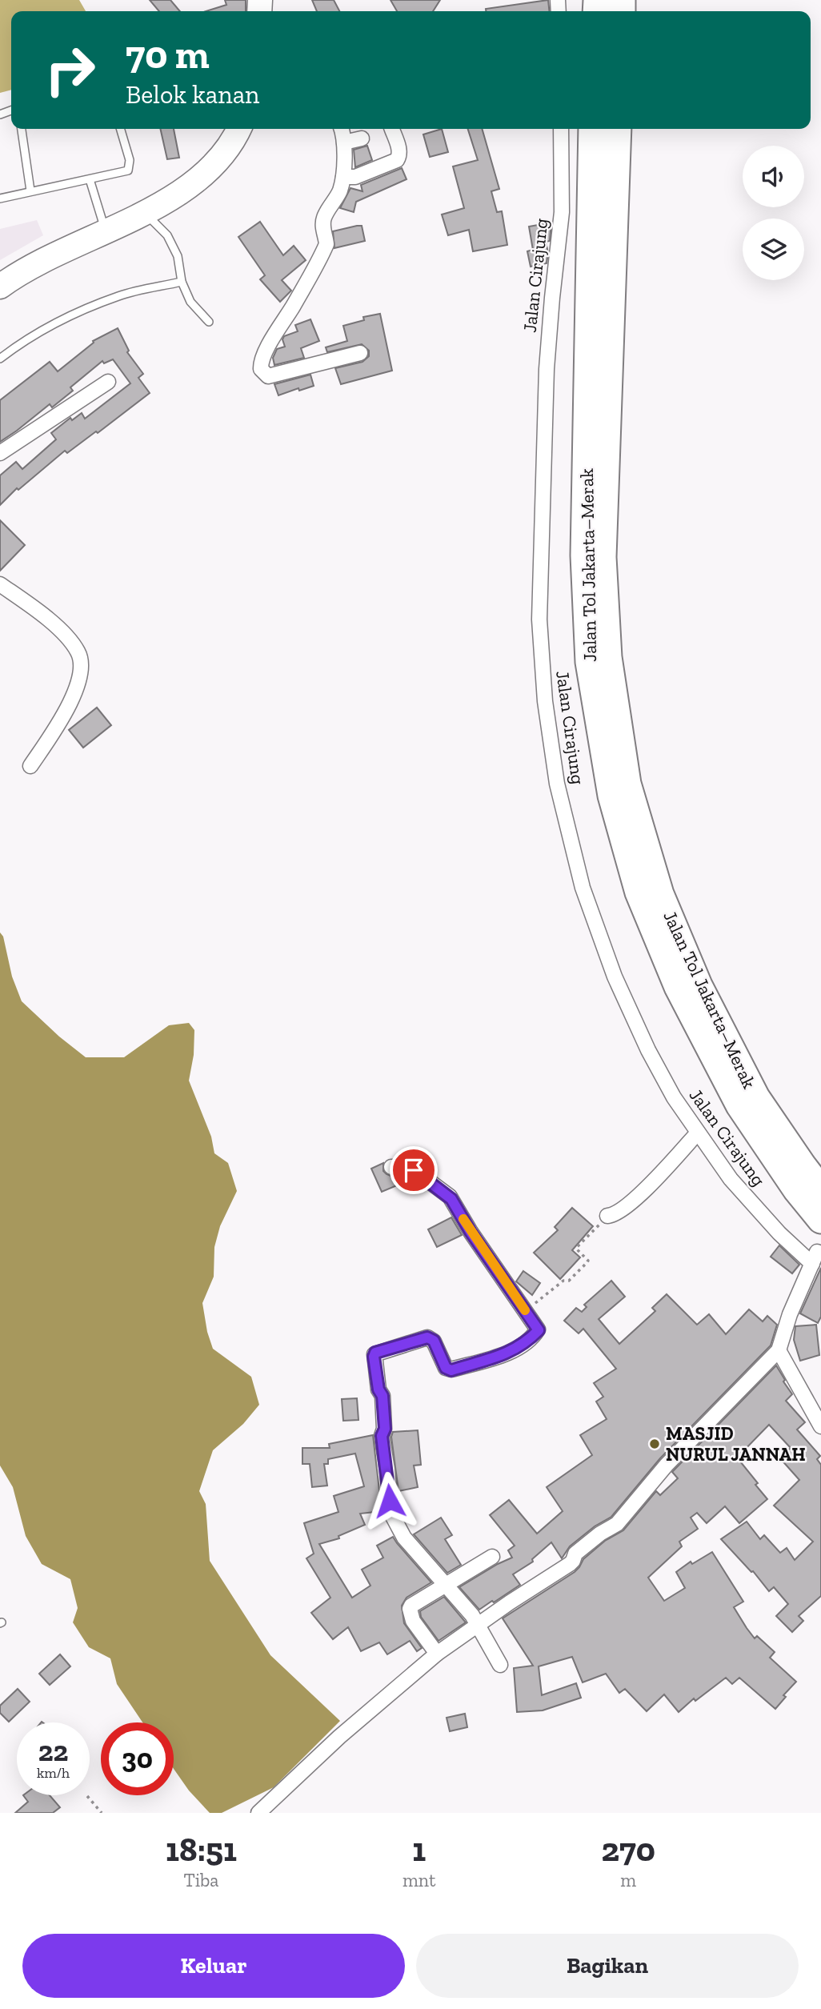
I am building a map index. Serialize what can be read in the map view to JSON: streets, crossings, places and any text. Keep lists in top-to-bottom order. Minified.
{"streets":{"highway":["Jalan Tol Jakarta–Merak"],"street":["Jalan Cirajung"]},"places":["MASJID NURUL JANNAH"],"page":{"turn":["70 m","Belok kanan"],"speed":"22 km/h","limit":"30","eta":["18:51","Tiba","1","mnt","270","m"],"buttons":["Keluar","Bagikan"]}}
